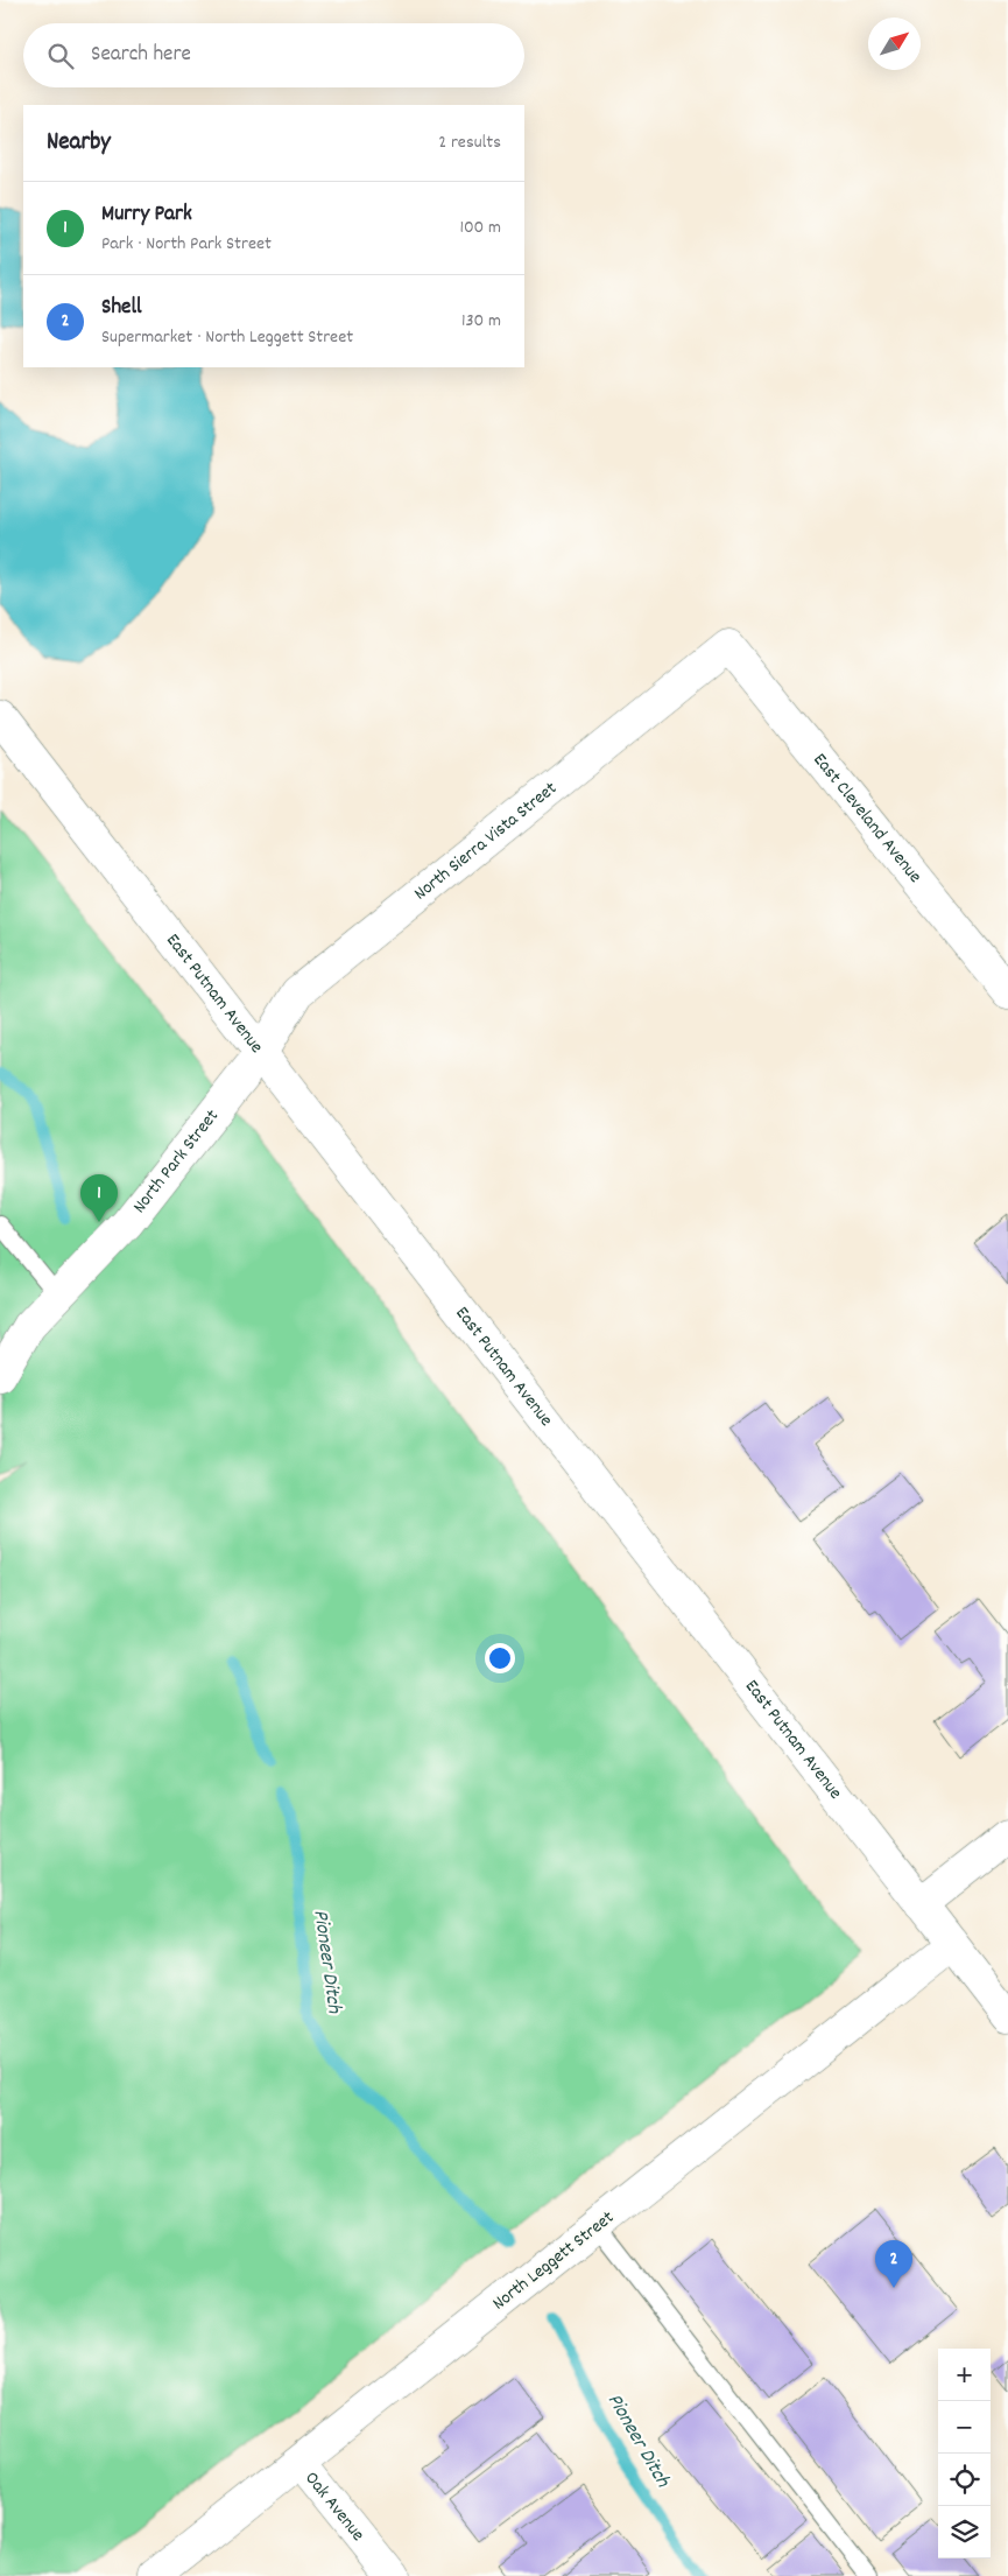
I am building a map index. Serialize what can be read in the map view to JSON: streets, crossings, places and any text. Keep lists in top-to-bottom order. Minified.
{"streets":{"street":["East Cleveland Avenue","North Sierra Vista Street","East Putnam Avenue","North Park Street","North Leggett Street","Oak Avenue"]},"crossings":[["East Cleveland Avenue","North Sierra Vista Street"],["North Sierra Vista Street","East Putnam Avenue"],["North Sierra Vista Street","North Park Street"],["East Putnam Avenue","North Park Street"],["East Putnam Avenue","North Leggett Street"],["North Leggett Street","Oak Avenue"]],"water":["Pioneer Ditch"],"north":"top right","page":{"search":"Search here","heading":["Nearby","2 results"],"list":[{"mark":"1","name":"Murry Park","note":"Park · North Park Street","value":"100 m"},{"mark":"2","name":"Shell","note":"Supermarket · North Leggett Street","value":"130 m"}],"pins":["1","2"],"map_buttons":["+","−"]}}
